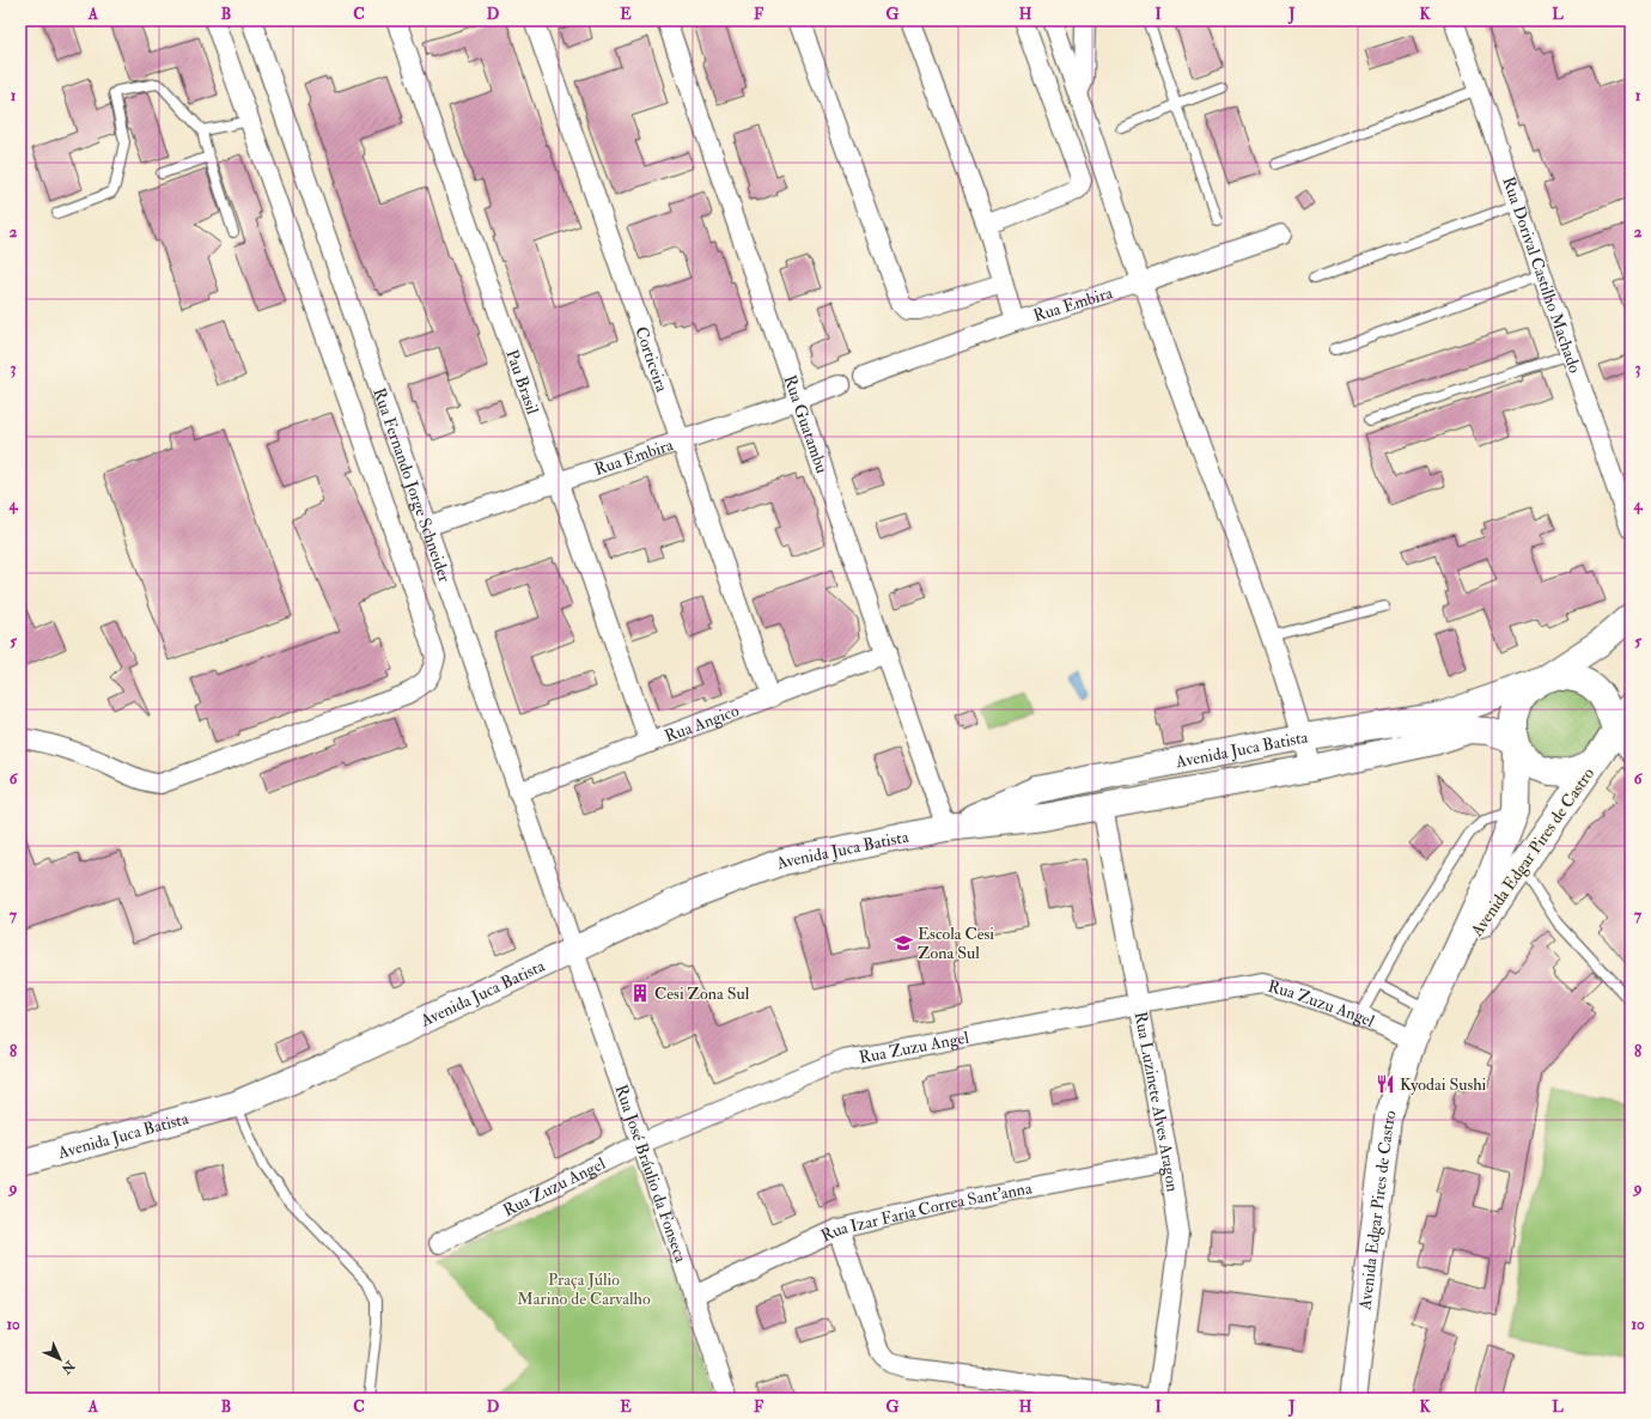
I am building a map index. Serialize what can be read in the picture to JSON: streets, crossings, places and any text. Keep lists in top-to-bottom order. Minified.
{"streets":{"main road":["Avenida Juca Batista","Avenida Edgar Pires de Castro"],"street":["Rua Dorival Castilho Machado","Rua Embira","Corticeira","Pau Brasil","Rua Guatambu","Rua Fernando Jorge Schneider","Rua Angico","Rua Zuzu Angel","Rua Luzinete Alves Aragon","Rua José Bráulio da Fonseca","Rua Izar Faria Correa Sant'anna"]},"crossings":[["Rua Embira","Corticeira"],["Rua Embira","Pau Brasil"],["Rua Embira","Rua Guatambu"],["Rua Embira","Rua Fernando Jorge Schneider"],["Corticeira","Rua Angico"],["Pau Brasil","Rua Angico"],["Rua Guatambu","Rua Angico"],["Rua Guatambu","Avenida Juca Batista"],["Rua Fernando Jorge Schneider","Rua Angico"],["Rua Fernando Jorge Schneider","Avenida Juca Batista"],["Rua Fernando Jorge Schneider","Rua José Bráulio da Fonseca"],["Avenida Juca Batista","Avenida Edgar Pires de Castro"],["Avenida Juca Batista","Rua Luzinete Alves Aragon"],["Avenida Juca Batista","Rua José Bráulio da Fonseca"],["Avenida Edgar Pires de Castro","Rua Zuzu Angel"],["Rua Zuzu Angel","Rua Luzinete Alves Aragon"],["Rua Zuzu Angel","Rua José Bráulio da Fonseca"],["Rua Luzinete Alves Aragon","Rua Izar Faria Correa Sant'anna"],["Rua José Bráulio da Fonseca","Rua Izar Faria Correa Sant'anna"]],"parks":["Praça Júlio Marino de Carvalho"],"places":{"school or university":["Escola Cesi Zona Sul"],"building":["Cesi Zona Sul"],"restaurant":["Kyodai Sushi"]},"north":"bottom right","grid":{"columns":["A","B","C","D","E","F","G","H","I","J","K","L"],"rows":["1","2","3","4","5","6","7","8","9","10"]}}
